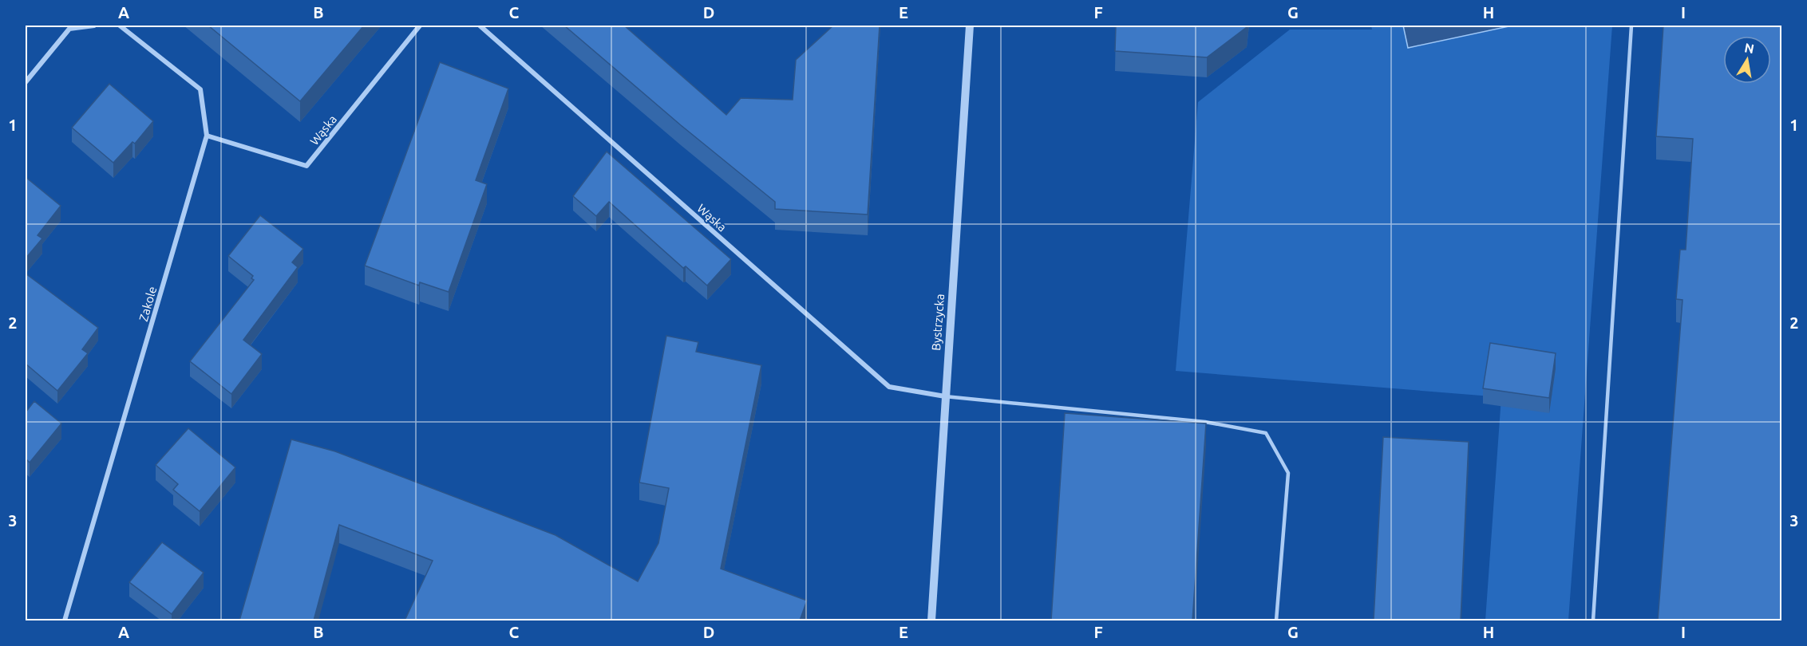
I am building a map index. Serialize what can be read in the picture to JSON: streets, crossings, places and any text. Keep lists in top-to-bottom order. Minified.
{"streets":{"street":["Wąska","Zakole","Bystrzycka"]},"crossings":[["Wąska","Zakole"],["Wąska","Bystrzycka"]],"north":"top","grid":{"columns":["A","B","C","D","E","F","G","H","I"],"rows":["1","2","3"]}}
